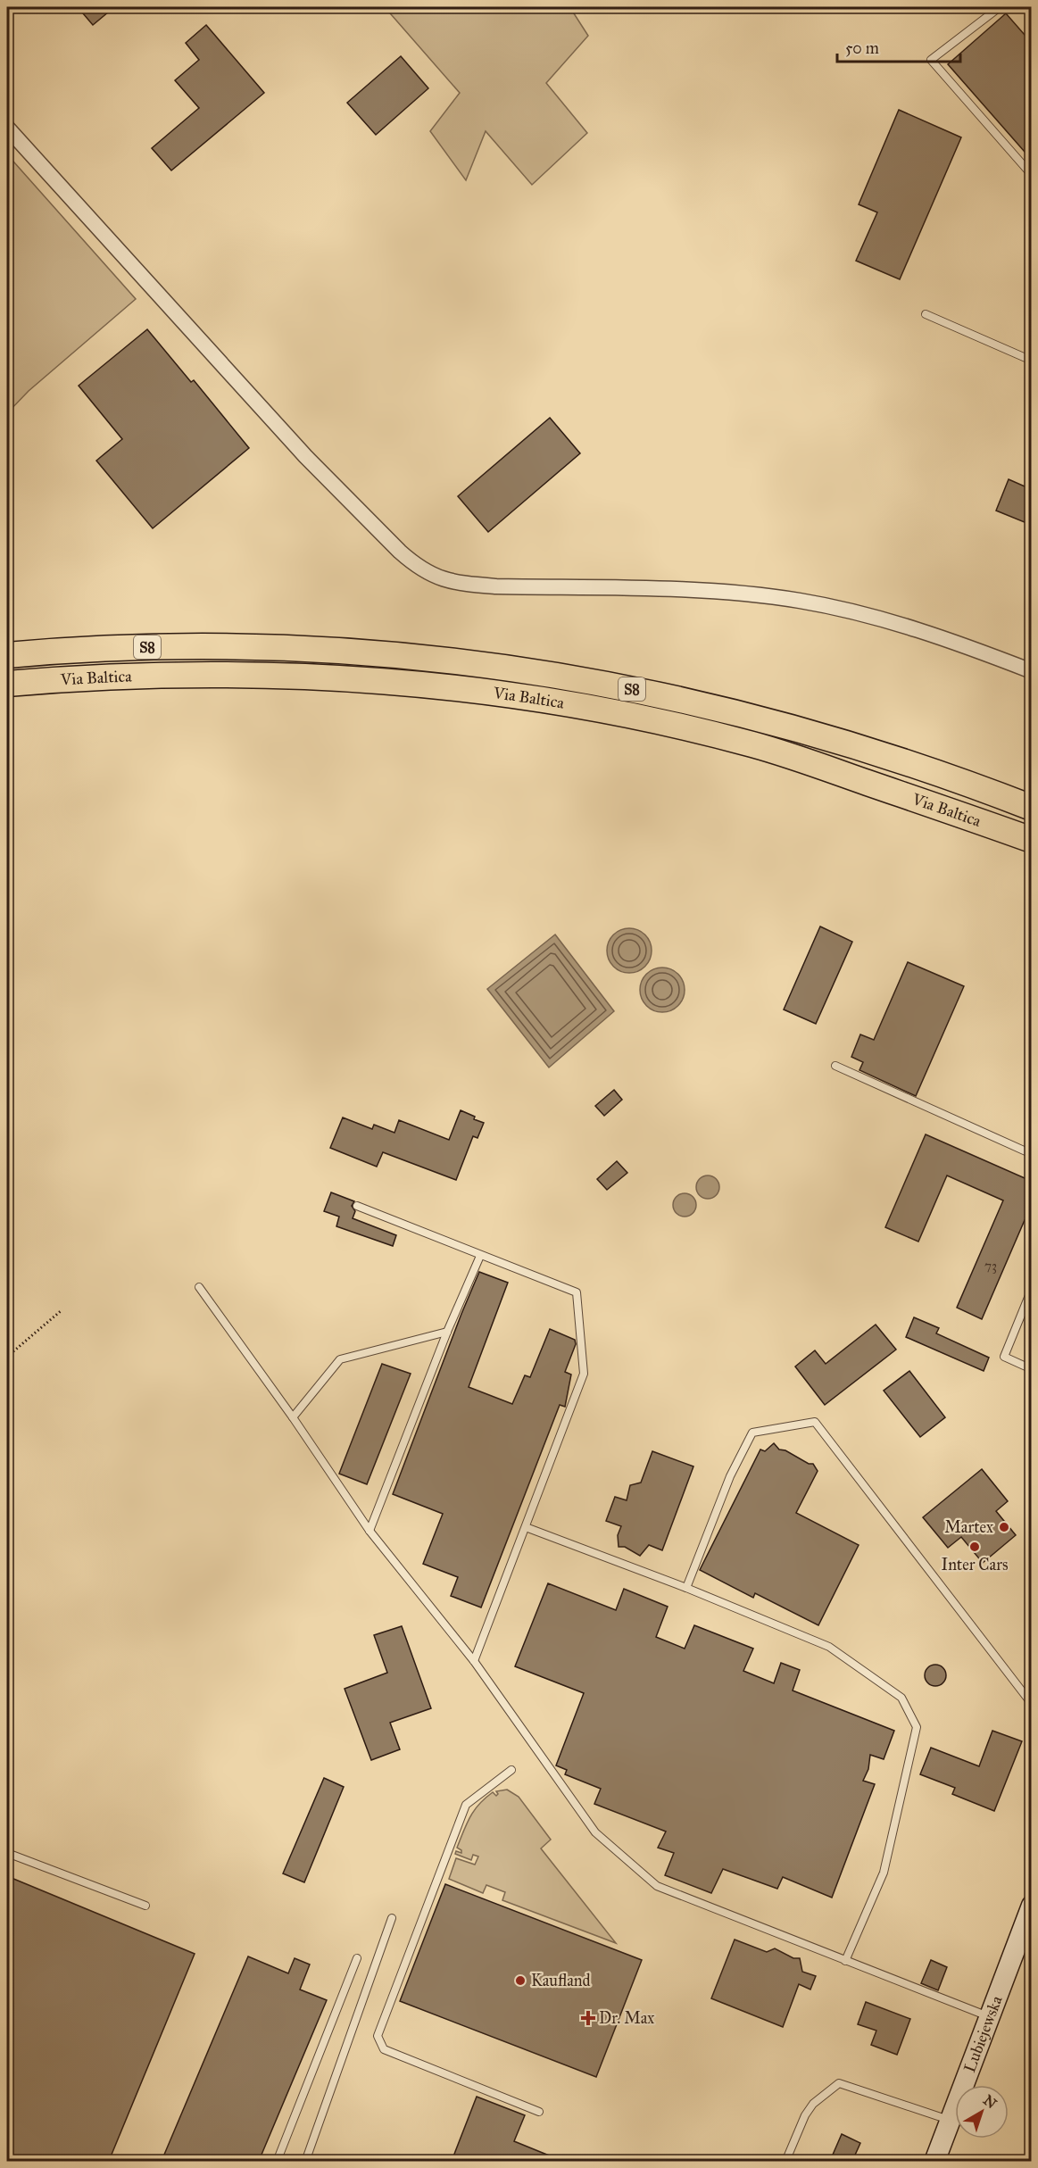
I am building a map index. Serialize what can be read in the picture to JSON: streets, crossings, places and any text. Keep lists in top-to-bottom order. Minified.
{"streets":{"highway":["S8","Via Baltica"],"main road":["Lubiejewska"]},"places":{"other":["Martex","Inter Cars","Kaufland"],"health":["Dr. Max"]},"house_numbers":["73"],"scale_bar":"50 m","north":"top right"}
